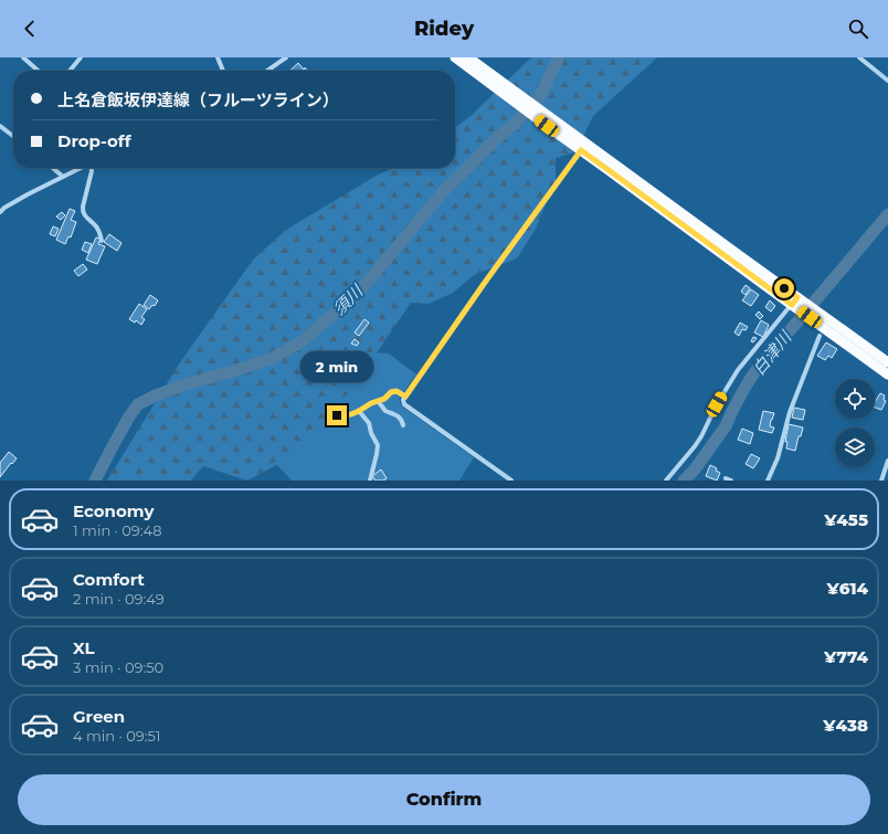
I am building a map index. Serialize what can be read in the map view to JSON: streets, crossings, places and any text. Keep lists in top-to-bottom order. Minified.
{"water":["須川","白津川"],"page":{"header":"Ridey","banner":["上名倉飯坂伊達線（フルーツライン）","Drop-off"],"bubble":"2 min","list":[{"name":"Economy","note":"1 min · 09:48","value":"¥455"},{"name":"Comfort","note":"2 min · 09:49","value":"¥614"},{"name":"XL","note":"3 min · 09:50","value":"¥774"},{"name":"Green","note":"4 min · 09:51","value":"¥438"}],"buttons":"Confirm"}}
